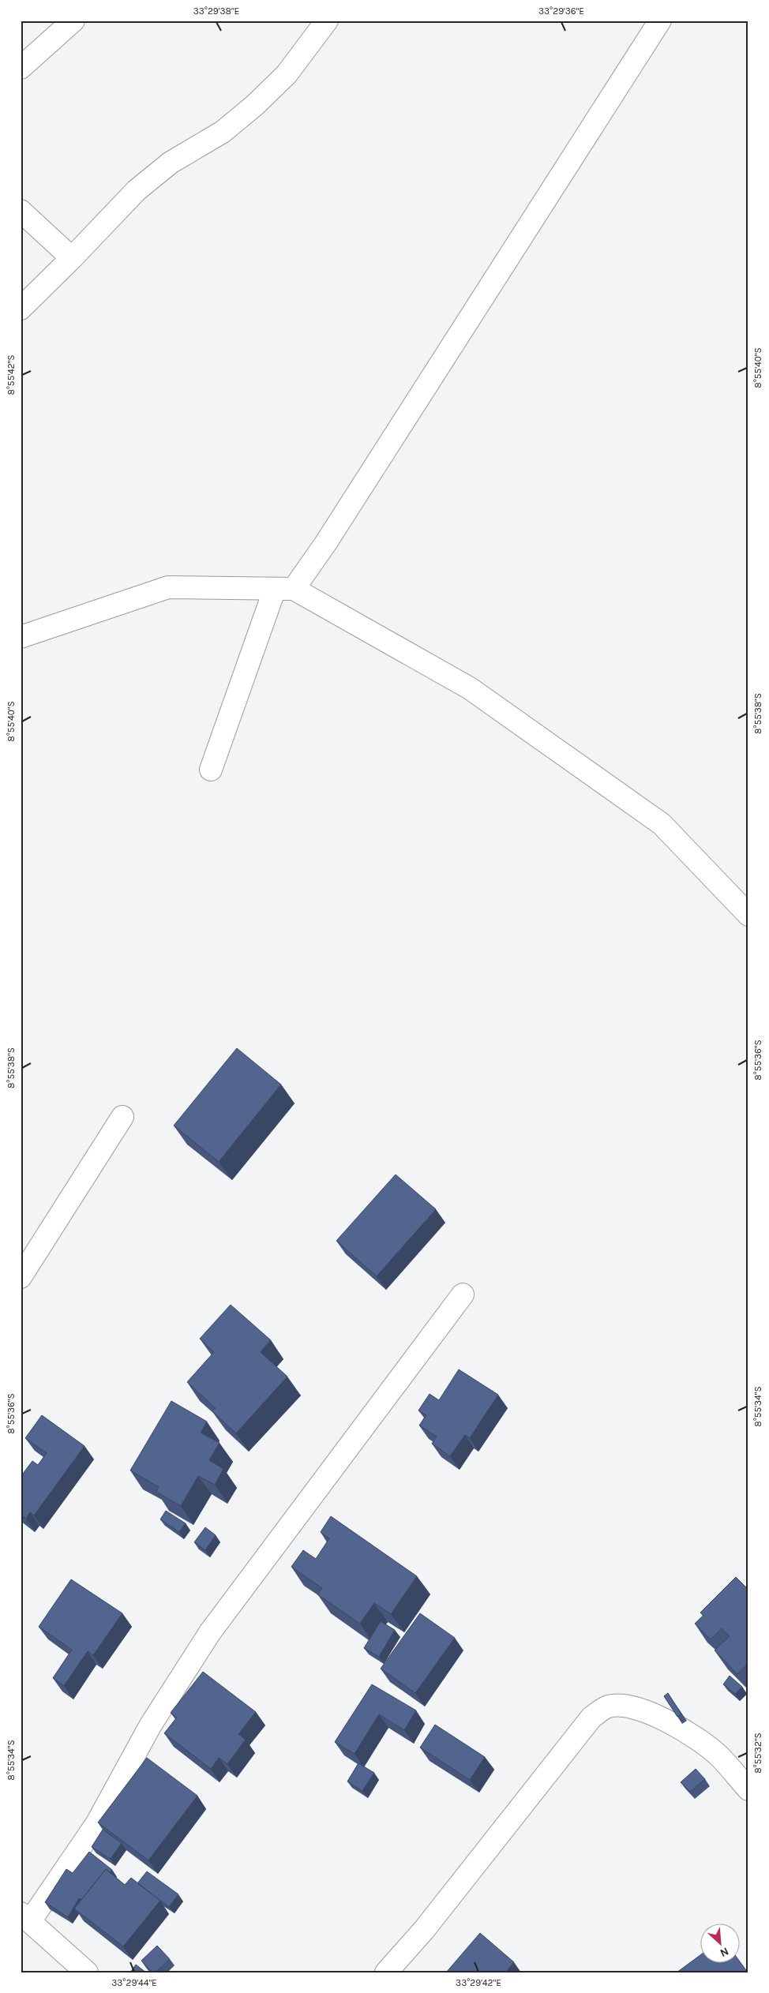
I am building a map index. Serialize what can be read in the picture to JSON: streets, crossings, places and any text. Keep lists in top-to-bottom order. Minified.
{"north":"bottom right","coordinates":["33°29'38\"E","33°29'36\"E","8°55'40\"S","8°55'42\"S","8°55'38\"S","8°55'36\"S","8°55'34\"S","8°55'32\"S","33°29'44\"E","33°29'42\"E"]}
